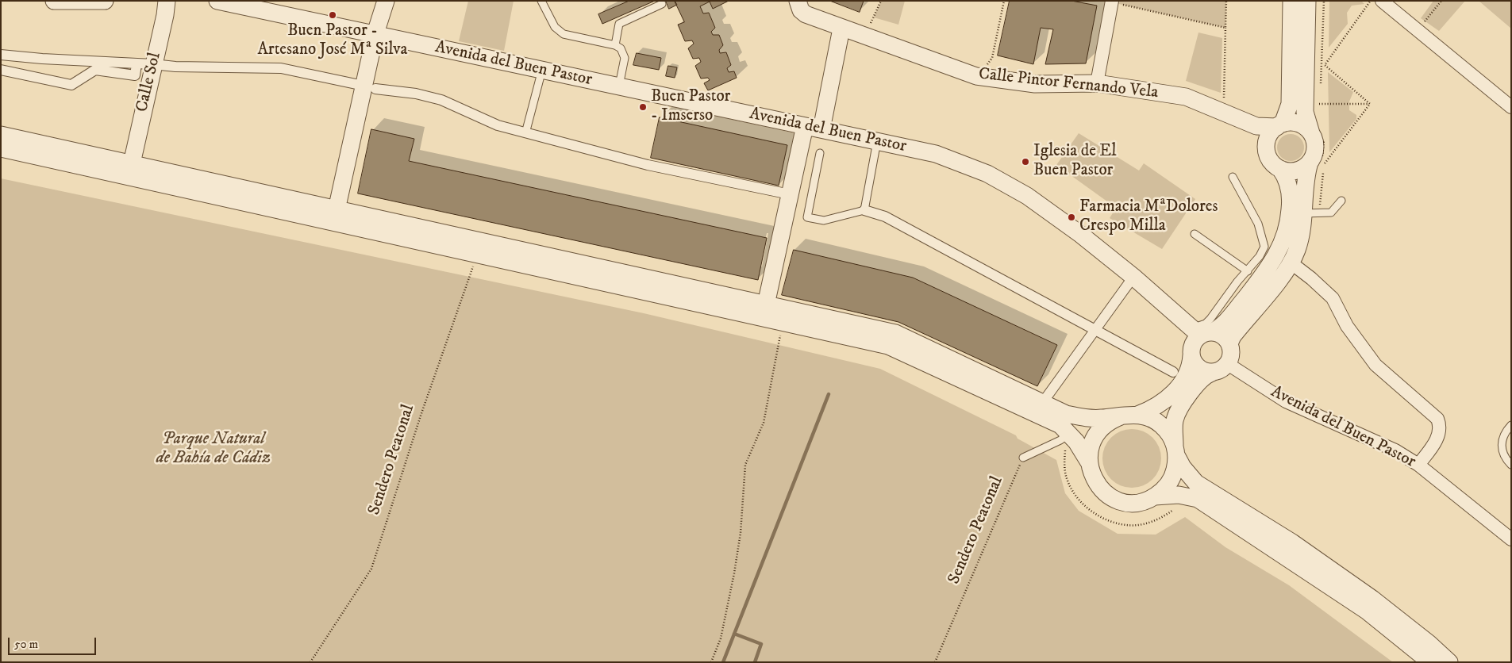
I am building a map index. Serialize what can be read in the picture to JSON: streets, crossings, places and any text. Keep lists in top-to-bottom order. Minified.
{"streets":{"street":["Avenida del Buen Pastor","Calle Sol","Calle Pintor Fernando Vela"],"path":["Sendero Peatonal"]},"parks":["Parque Natural de Bahía de Cádiz"],"places":["Buen Pastor - Artesano José Mª Silva","Buen Pastor - Imserso","Iglesia de El Buen Pastor","Farmacia MªDolores Crespo Milla"],"scale_bar":"50 m"}
